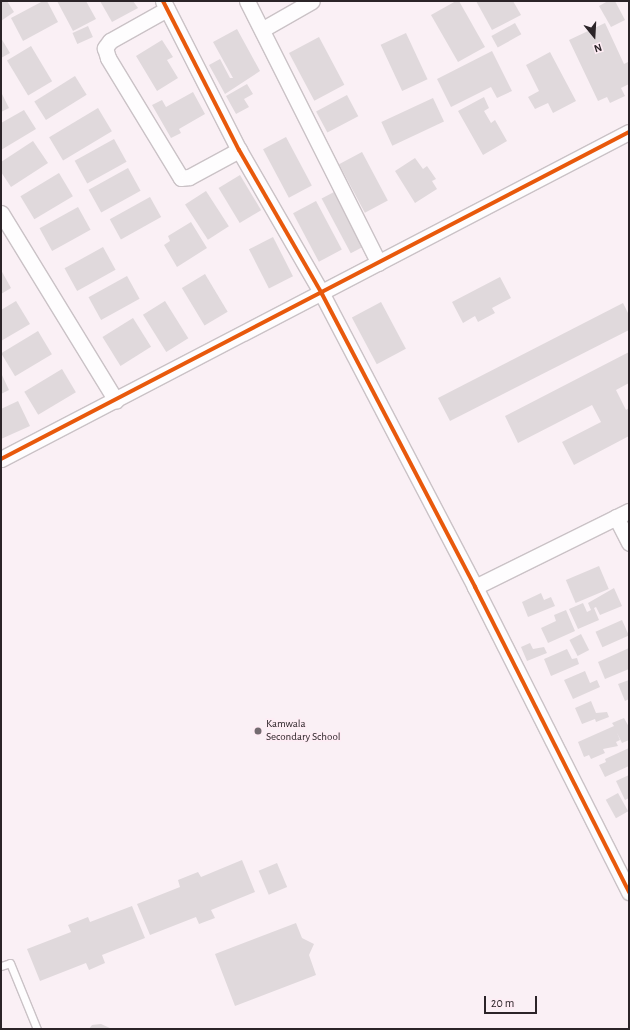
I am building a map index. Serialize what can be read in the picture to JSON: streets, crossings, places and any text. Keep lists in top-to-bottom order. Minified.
{"places":["Kamwala Secondary School"],"scale_bar":"20 m","north":"bottom"}
